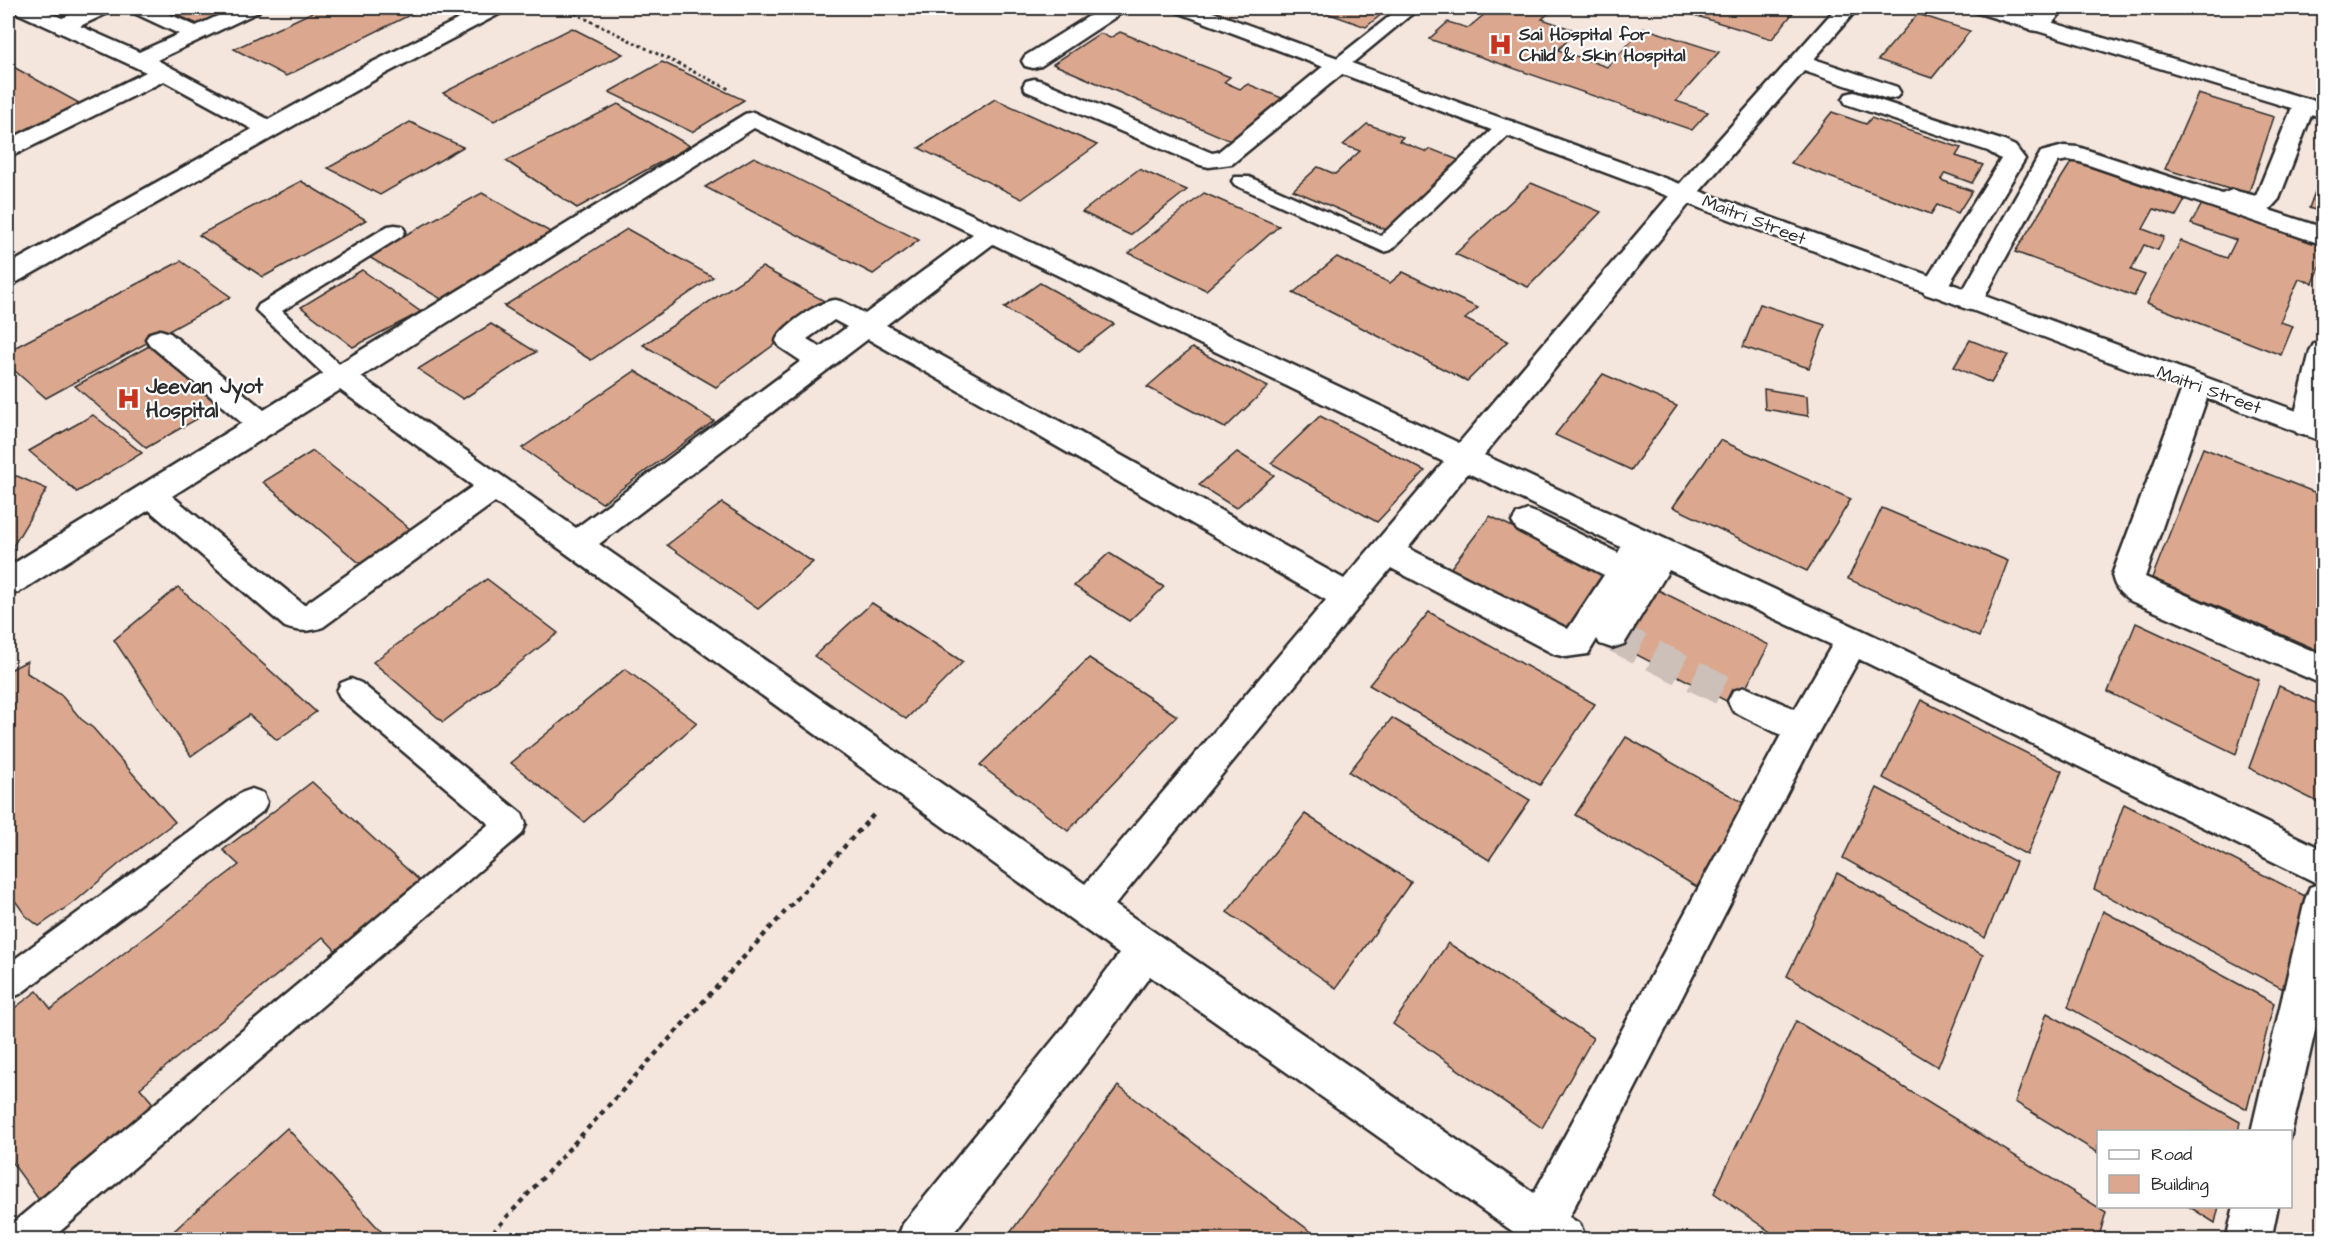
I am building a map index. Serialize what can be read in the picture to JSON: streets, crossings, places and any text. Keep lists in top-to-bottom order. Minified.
{"streets":{"street":["Maitri Street"]},"places":{"hospital":["Sai Hospital for Child & Skin Hospital","Jeevan Jyot Hospital"]},"legend":["Road","Building"]}
